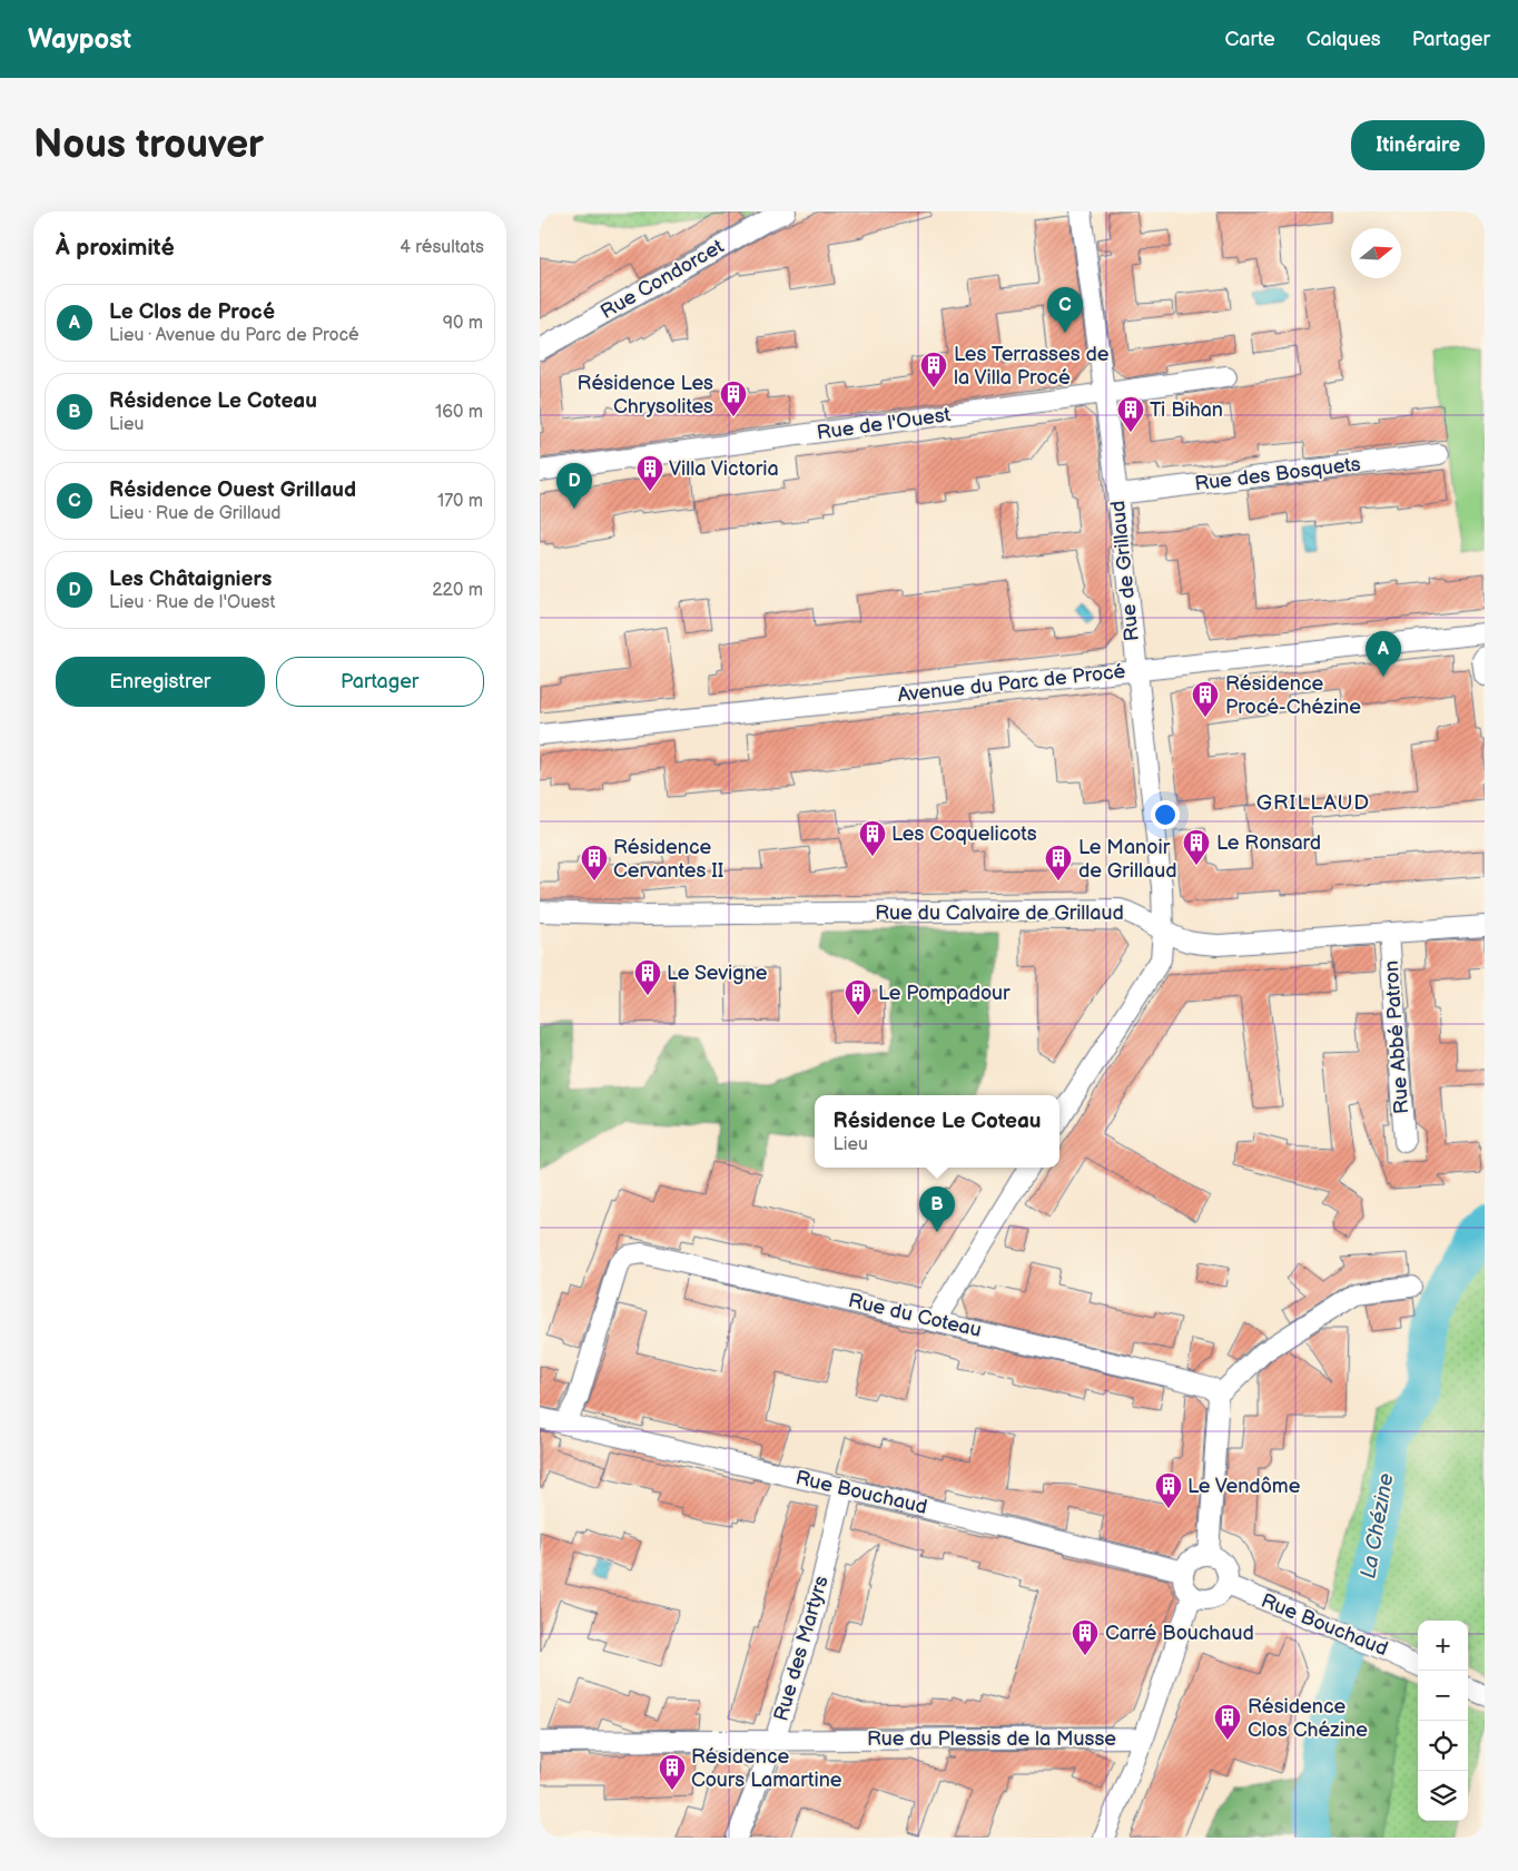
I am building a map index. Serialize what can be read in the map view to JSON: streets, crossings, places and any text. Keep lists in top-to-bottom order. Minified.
{"streets":{"street":["Rue Condorcet","Rue de l'Ouest","Rue des Bosquets","Rue de Grillaud","Avenue du Parc de Procé","Rue du Calvaire de Grillaud","Rue Abbé Patron","Rue du Coteau","Rue Bouchaud","Rue des Martyrs","Rue du Plessis de la Musse"]},"crossings":[["Rue de l'Ouest","Rue de Grillaud"],["Rue des Bosquets","Rue de Grillaud"],["Rue de Grillaud","Avenue du Parc de Procé"],["Rue de Grillaud","Rue du Calvaire de Grillaud"],["Rue du Calvaire de Grillaud","Rue Abbé Patron"],["Rue du Coteau","Rue Bouchaud"],["Rue Bouchaud","Rue des Martyrs"],["Rue des Martyrs","Rue du Plessis de la Musse"]],"districts":["GRILLAUD"],"water":["La Chézine"],"places":{"building":["Les Terrasses de la Villa Procé","Résidence Les Chrysolites","Ti Bihan","Villa Victoria","Résidence Procé-Chézine","Les Coquelicots","Le Ronsard","Résidence Cervantes II","Le Manoir de Grillaud","Le Sevigne","Le Pompadour","Le Vendôme","Carré Bouchaud","Résidence Clos Chézine","Résidence Cours Lamartine"]},"north":"right","page":{"header":"Waypost","nav":["Carte","Calques","Partager"],"buttons":["Itinéraire",["Enregistrer","Partager"]],"title":"Nous trouver","heading":["À proximité","4 résultats"],"list":[{"mark":"A","name":"Le Clos de Procé","note":"Lieu · Avenue du Parc de Procé","value":"90 m"},{"mark":"B","name":"Résidence Le Coteau","note":"Lieu","value":"160 m"},{"mark":"C","name":"Résidence Ouest Grillaud","note":"Lieu · Rue de Grillaud","value":"170 m"},{"mark":"D","name":"Les Châtaigniers","note":"Lieu · Rue de l'Ouest","value":"220 m"}],"pins":["C","D","A","B"],"popup":["Résidence Le Coteau","Lieu"],"map_buttons":["+","−"]}}
